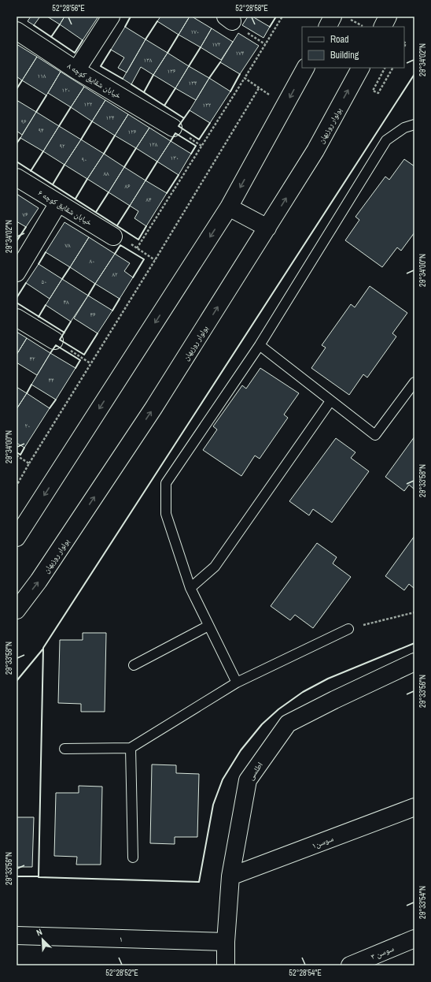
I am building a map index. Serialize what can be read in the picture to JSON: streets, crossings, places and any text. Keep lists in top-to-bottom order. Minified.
{"streets":{"street":["خیابان شقایق کوچه ۸","بولوار روزبهان","خیابان شقایق کوچه ۶","اطلسی","سوسن۱","۱","سوسن ۳"]},"crossings":[["اطلسی","سوسن۱"],["اطلسی","۱"]],"house_numbers":["۱۷۰","۱۷۲","۱۷۴","۱۳۸","۱۳۶","۱۱۸","۱۳۴","۱۲۰","۱۲۲","۱۳۲","۱۲۴","۹۶","۹۴","۱۲۶","۱۲۸","۹۲","۱۳۰","۹۰","۸۸","۸۶","۸۴","۷۶","۷۸","۸۰","۸۲","۵۰","۴۸","۴۶","۴۲","۴۴","۲۰"],"legend":["Road","Building"],"north":"top left","coordinates":["52°28'56\"E","52°28'58\"E","29°34'02\"N","29°34'00\"N","29°33'58\"N","29°33'56\"N","29°33'54\"N","52°28'52\"E","52°28'54\"E"]}
